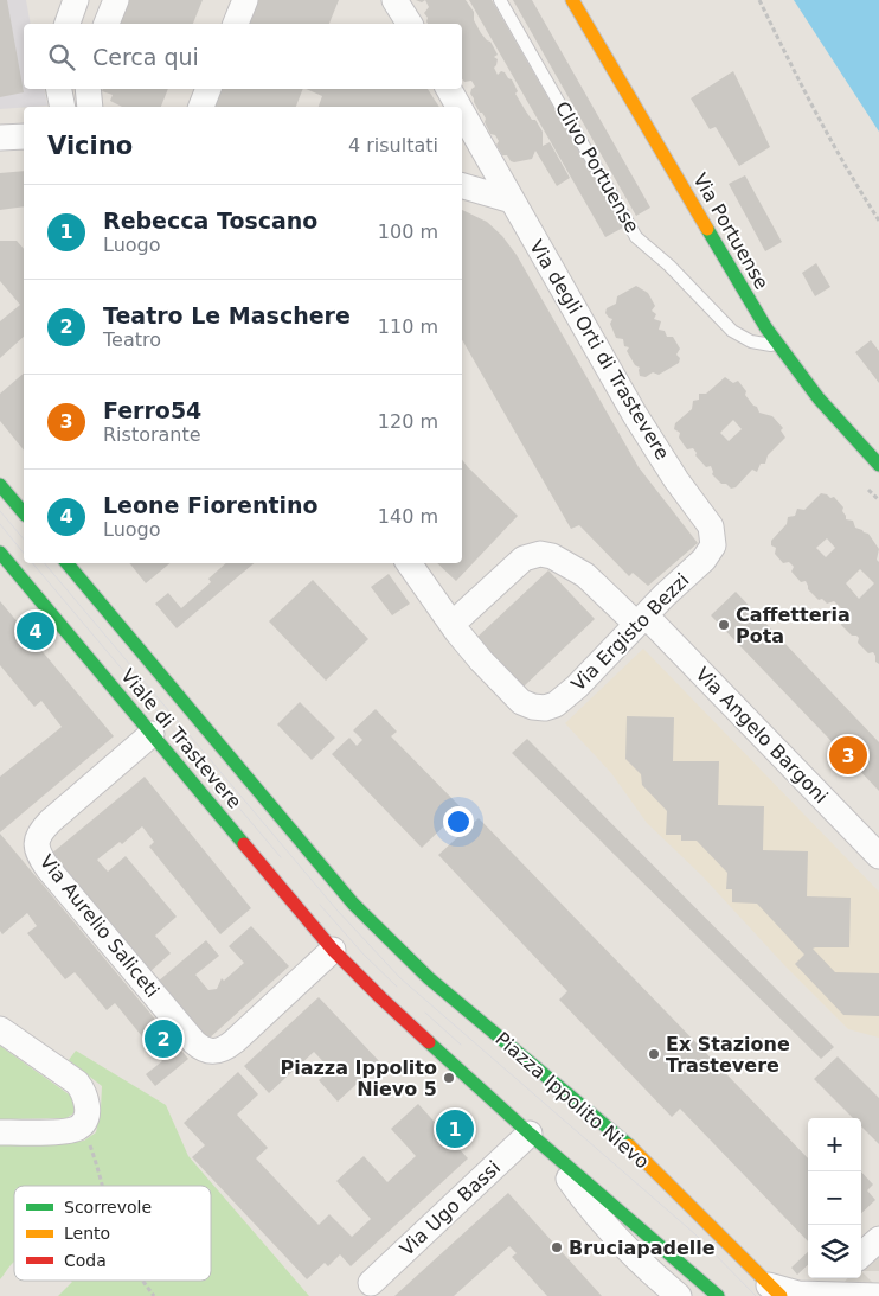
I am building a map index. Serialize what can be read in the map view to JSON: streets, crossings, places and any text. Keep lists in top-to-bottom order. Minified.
{"streets":{"main road":["Via Portuense","Viale di Trastevere","Piazza Ippolito Nievo"],"street":["Via degli Orti di Trastevere","Via Ergisto Bezzi","Via Angelo Bargoni","Via Aurelio Saliceti","Via Ugo Bassi"],"lane":["Clivo Portuense"]},"crossings":[["Clivo Portuense","Via Portuense"],["Via degli Orti di Trastevere","Via Ergisto Bezzi"],["Via Ergisto Bezzi","Via Angelo Bargoni"],["Viale di Trastevere","Via Aurelio Saliceti"],["Viale di Trastevere","Piazza Ippolito Nievo"]],"places":["Caffetteria Pota","Ex Stazione Trastevere","Piazza Ippolito Nievo 5","Bruciapadelle"],"legend":["Scorrevole","Lento","Coda"],"page":{"search":"Cerca qui","heading":["Vicino","4 risultati"],"list":[{"mark":"1","name":"Rebecca Toscano","note":"Luogo","value":"100 m"},{"mark":"2","name":"Teatro Le Maschere","note":"Teatro","value":"110 m"},{"mark":"3","name":"Ferro54","note":"Ristorante","value":"120 m"},{"mark":"4","name":"Leone Fiorentino","note":"Luogo","value":"140 m"}],"pins":["4","3","2","1"],"map_buttons":["+","−"]}}
